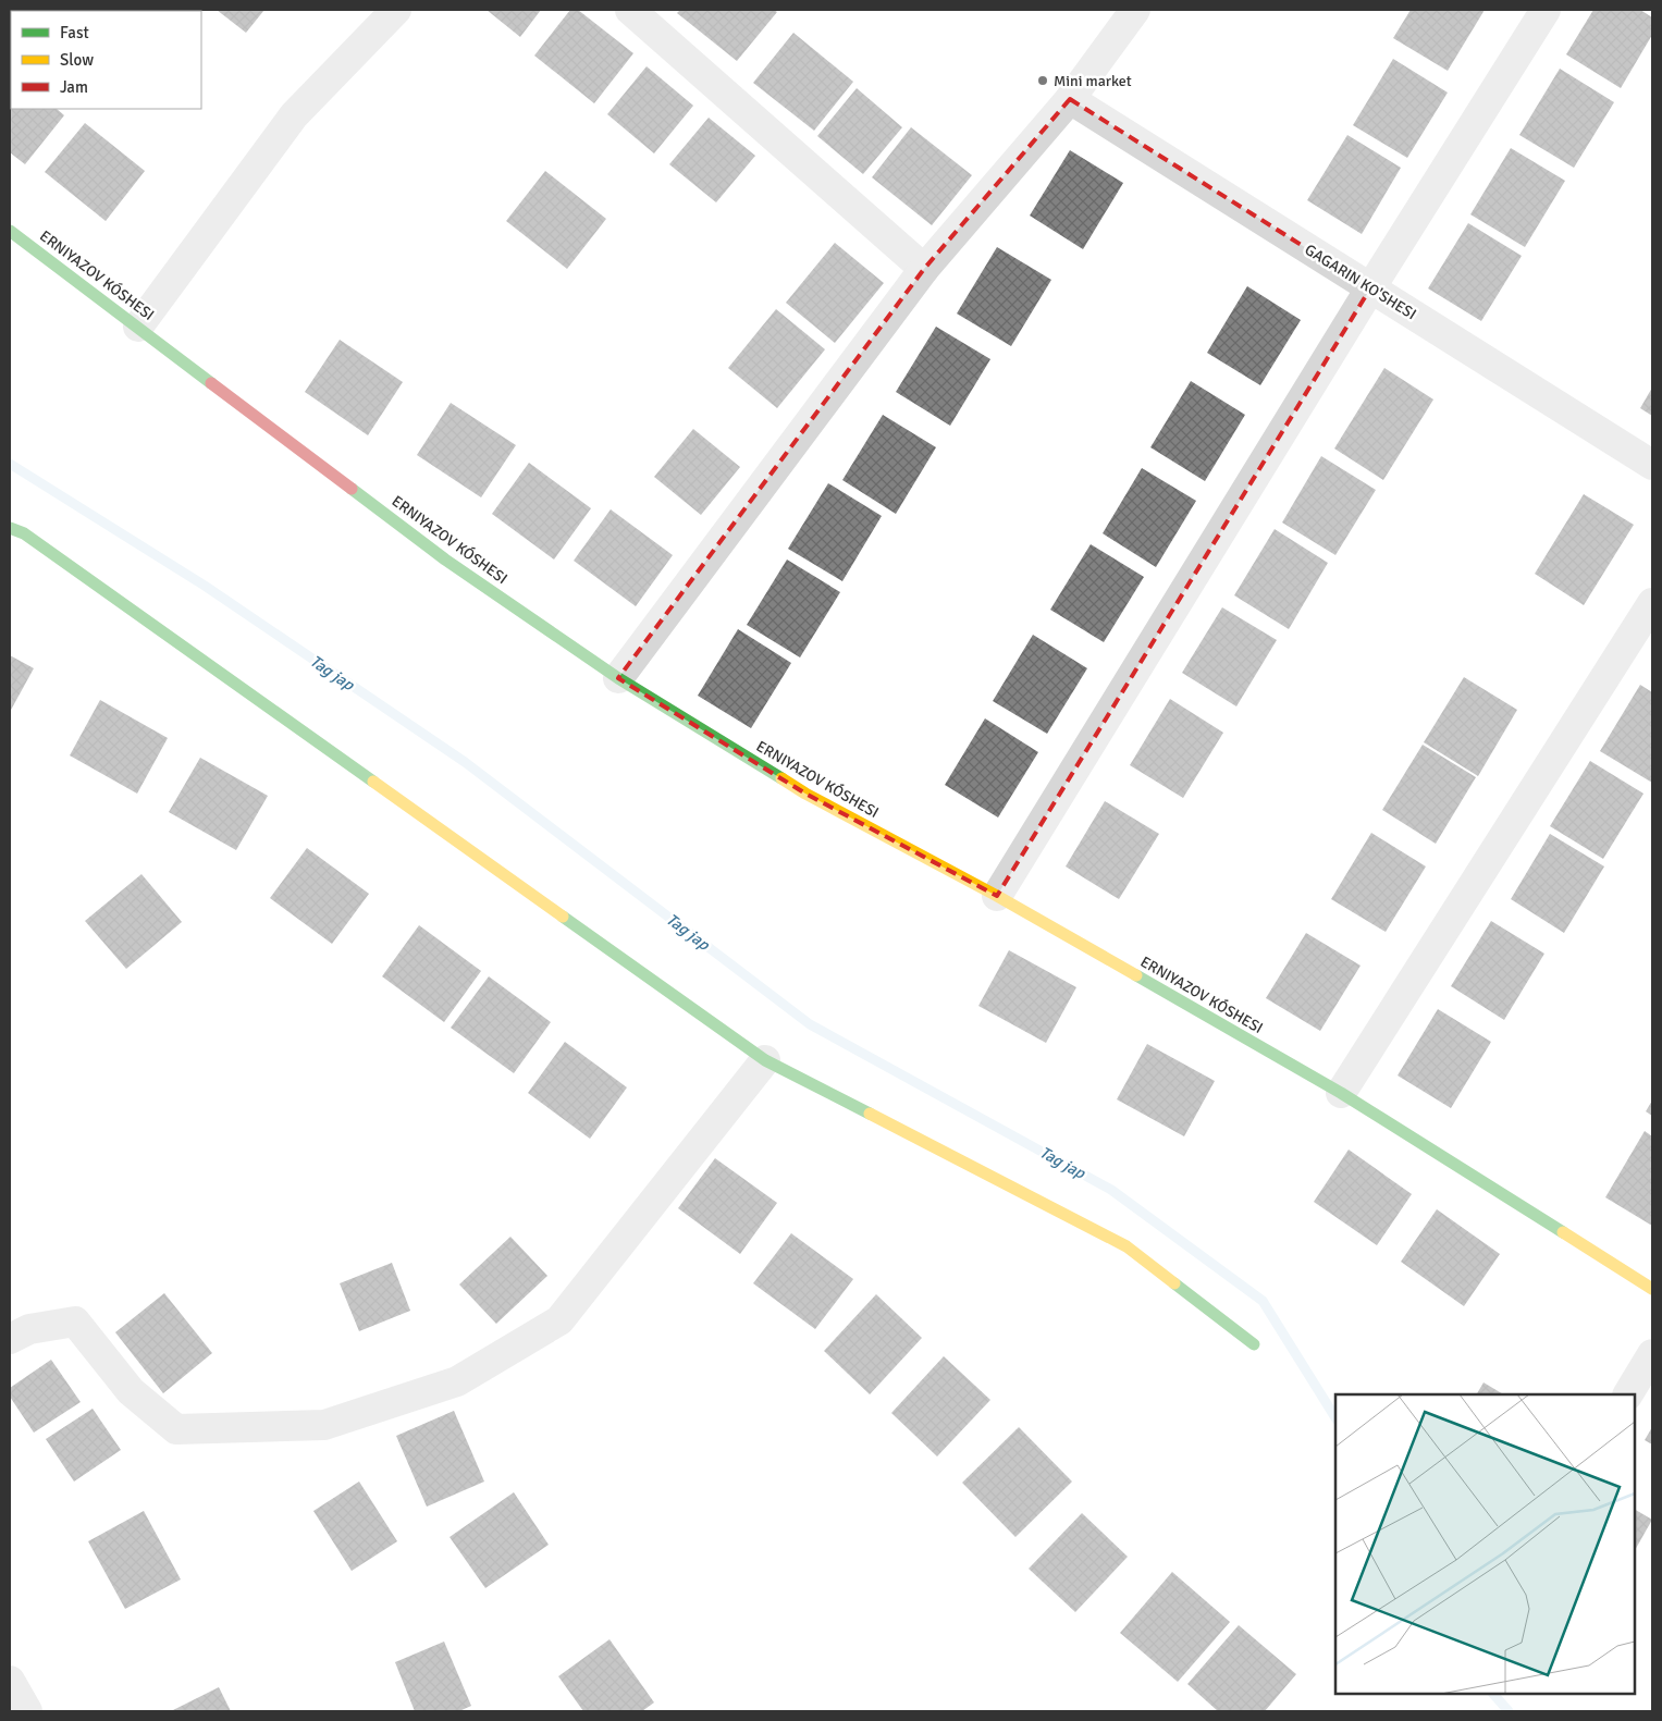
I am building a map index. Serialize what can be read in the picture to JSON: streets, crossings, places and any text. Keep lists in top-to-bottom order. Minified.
{"streets":{"street":["ERNIYAZOV KÓSHESI","GAGARIN KO'SHESI"]},"water":["Tag jap"],"places":["Mini market"],"legend":["Fast","Slow","Jam"]}
